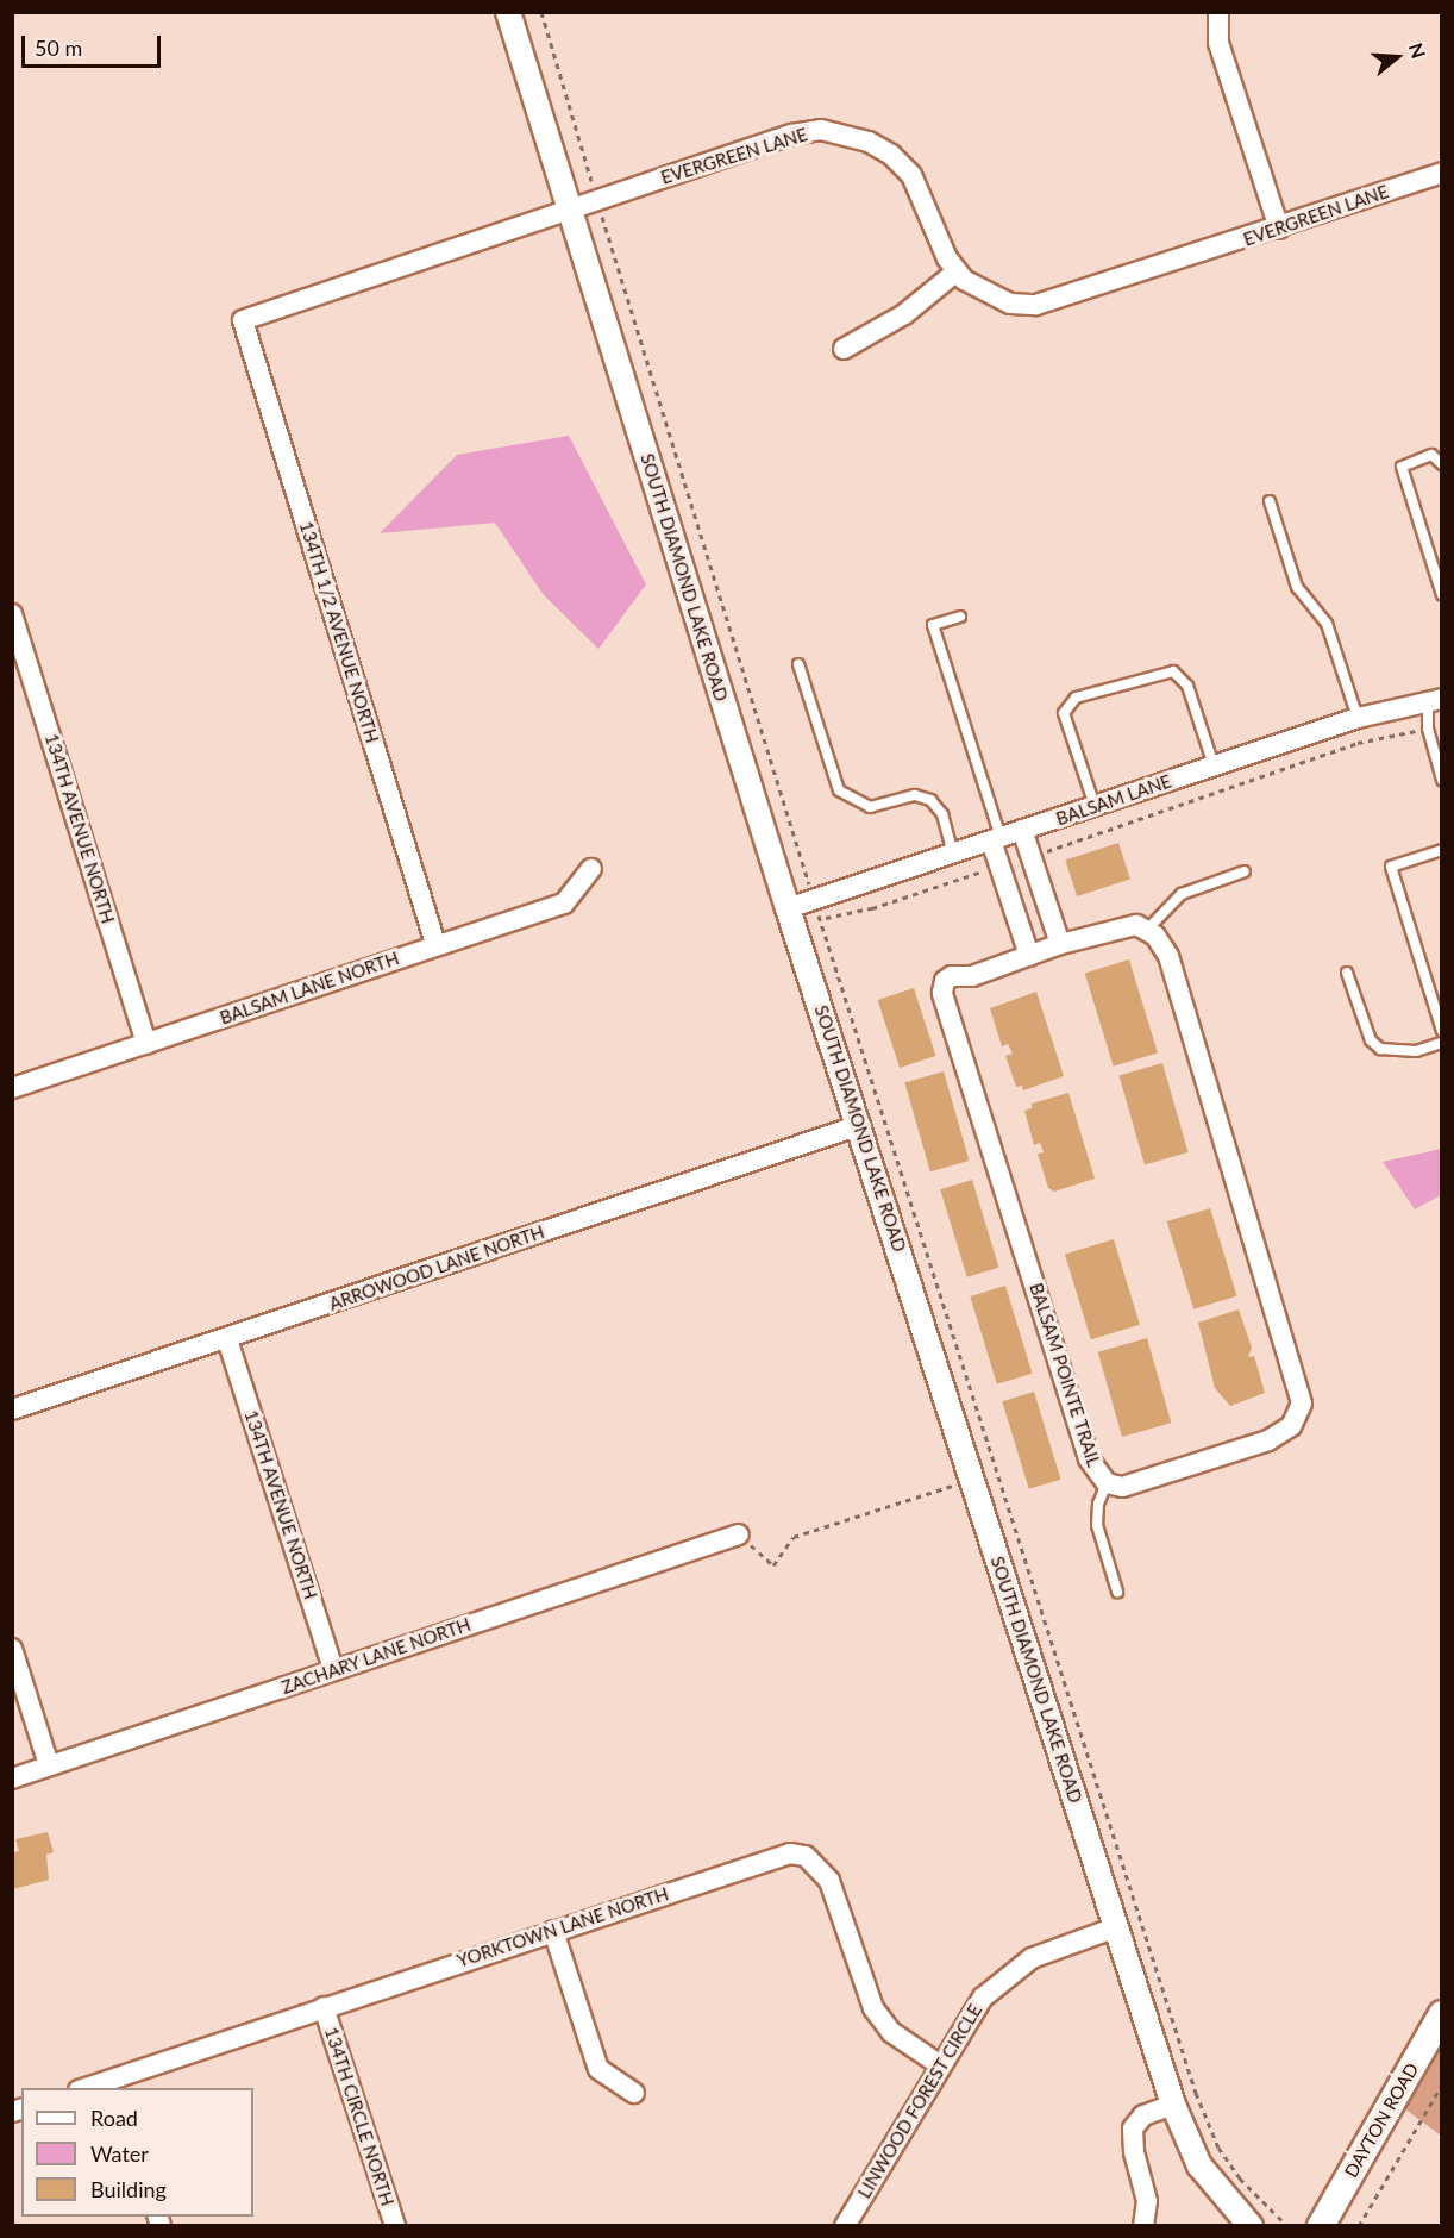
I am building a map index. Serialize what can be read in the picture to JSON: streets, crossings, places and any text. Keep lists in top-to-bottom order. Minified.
{"streets":{"main road":["DAYTON ROAD"],"street":["EVERGREEN LANE","SOUTH DIAMOND LAKE ROAD","134TH 1/2 AVENUE NORTH","BALSAM LANE","134TH AVENUE NORTH","BALSAM LANE NORTH","ARROWOOD LANE NORTH","BALSAM POINTE TRAIL","ZACHARY LANE NORTH","YORKTOWN LANE NORTH","LINWOOD FOREST CIRCLE","134TH CIRCLE NORTH"]},"crossings":[["EVERGREEN LANE","SOUTH DIAMOND LAKE ROAD"],["EVERGREEN LANE","134TH 1/2 AVENUE NORTH"],["SOUTH DIAMOND LAKE ROAD","BALSAM LANE"],["SOUTH DIAMOND LAKE ROAD","ARROWOOD LANE NORTH"],["SOUTH DIAMOND LAKE ROAD","LINWOOD FOREST CIRCLE"],["134TH 1/2 AVENUE NORTH","BALSAM LANE NORTH"],["134TH AVENUE NORTH","BALSAM LANE NORTH"],["134TH AVENUE NORTH","ARROWOOD LANE NORTH"],["134TH AVENUE NORTH","ZACHARY LANE NORTH"],["YORKTOWN LANE NORTH","LINWOOD FOREST CIRCLE"],["YORKTOWN LANE NORTH","134TH CIRCLE NORTH"]],"legend":["Road","Water","Building"],"scale_bar":"50 m","north":"right"}
